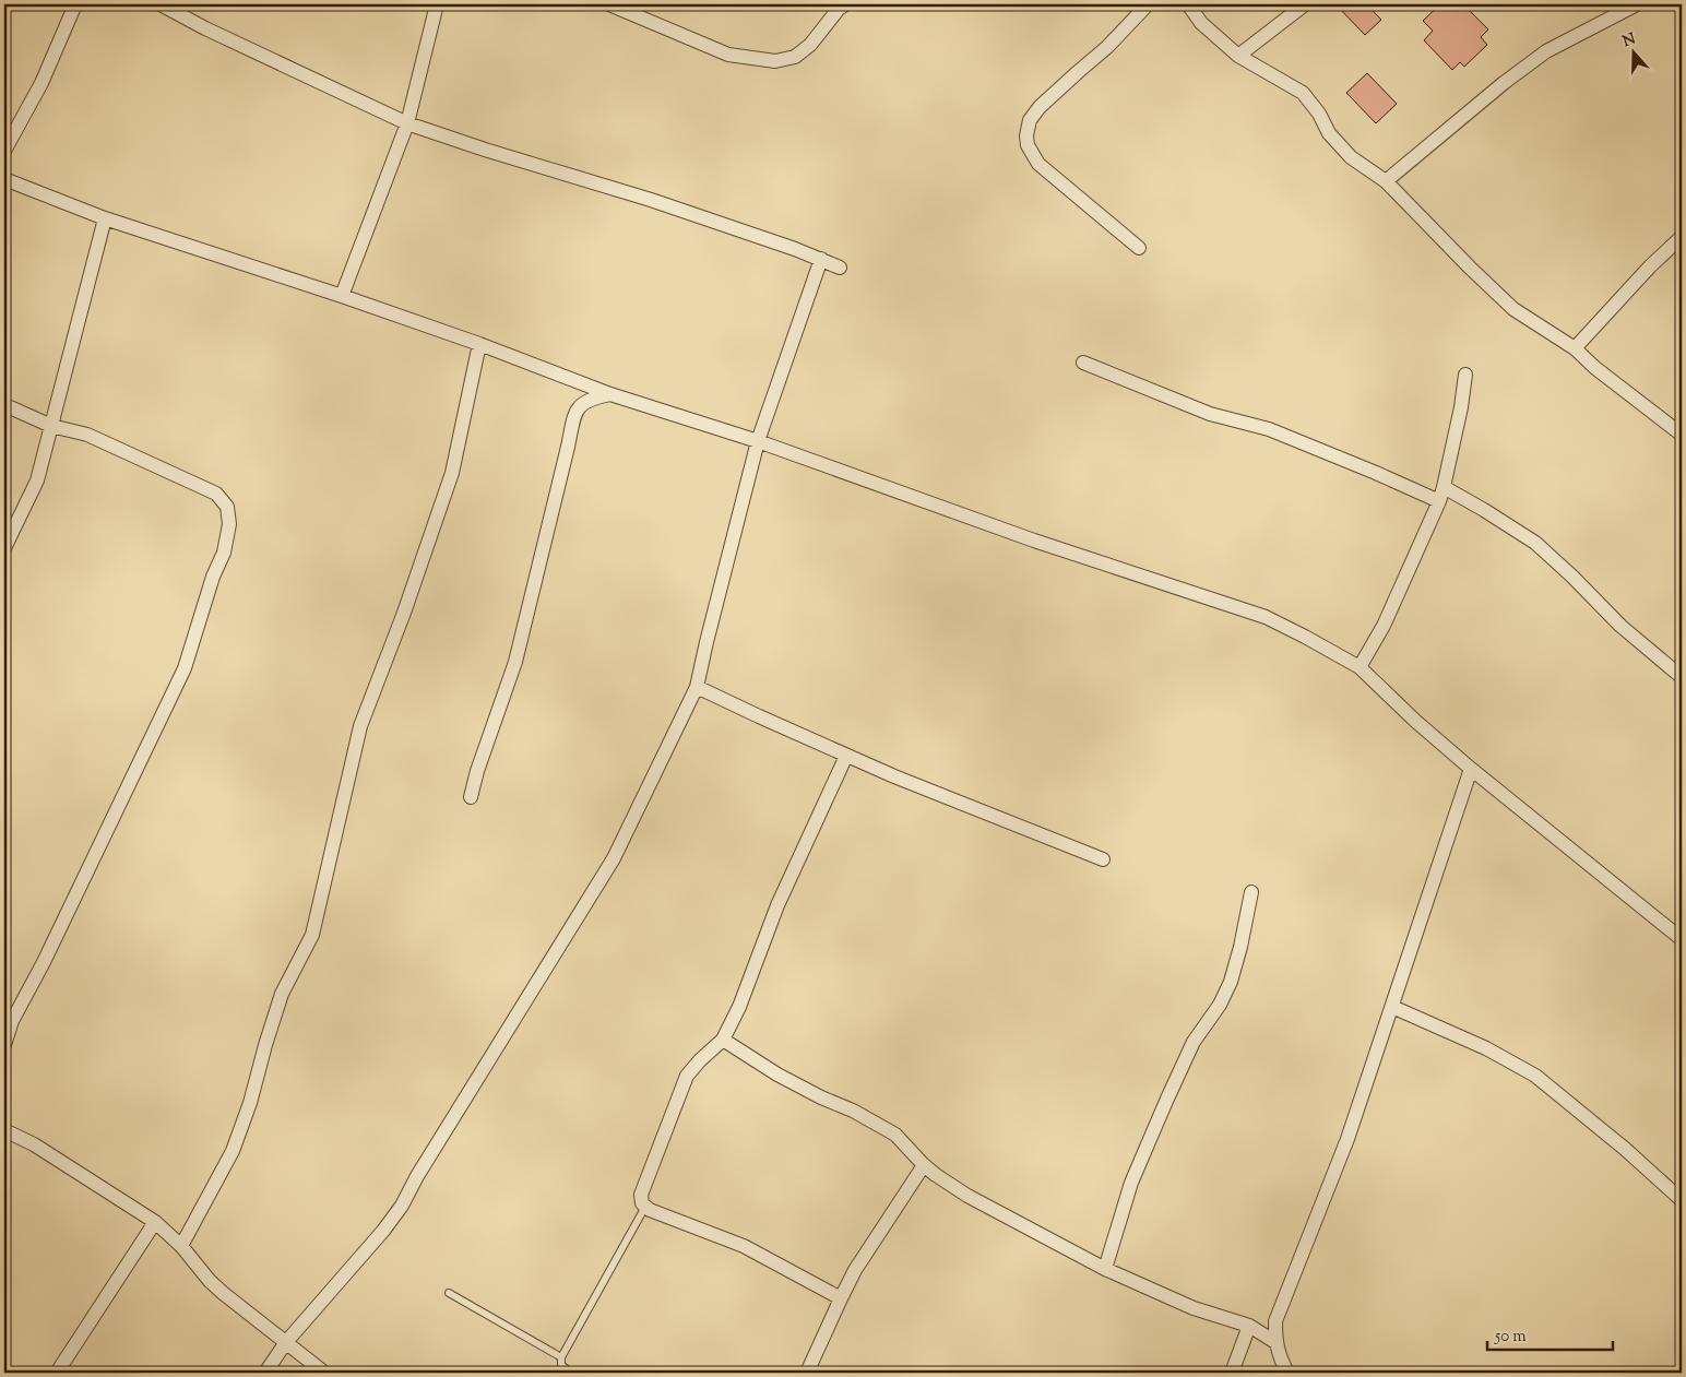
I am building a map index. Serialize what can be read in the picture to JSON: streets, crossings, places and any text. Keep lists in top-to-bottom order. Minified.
{"scale_bar":"50 m","north":"top"}
